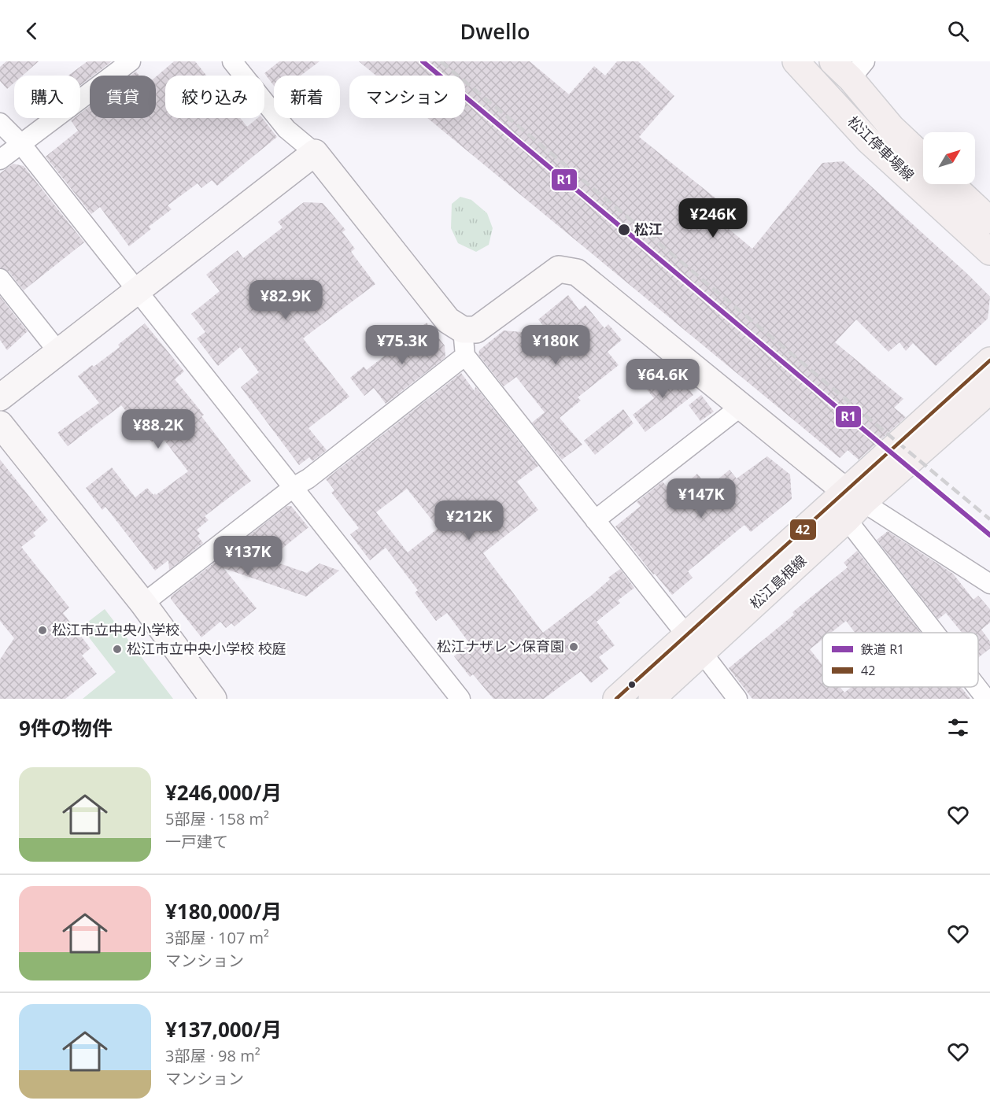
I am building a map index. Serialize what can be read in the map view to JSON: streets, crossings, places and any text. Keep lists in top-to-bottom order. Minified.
{"streets":{"main road":["松江停車場線","松江島根線"]},"places":["松江","松江市立中央小学校","松江ナザレン保育園","松江市立中央小学校 校庭"],"lines":["rail line R1","transit line 42"],"legend":["鉄道 R1","42"],"north":"top right","page":{"header":"Dwello","chip":["購入","賃貸","絞り込み","新着","マンション"],"price":["¥246K","¥82.9K","¥75.3K","¥180K","¥64.6K","¥88.2K","¥147K","¥212K","¥137K"],"heading":"9件の物件","list":[{"name":"¥246,000/月","note":"5部屋 · 158 m² · 一戸建て"},{"name":"¥180,000/月","note":"3部屋 · 107 m² · マンション"},{"name":"¥137,000/月","note":"3部屋 · 98 m² · マンション"}]}}
